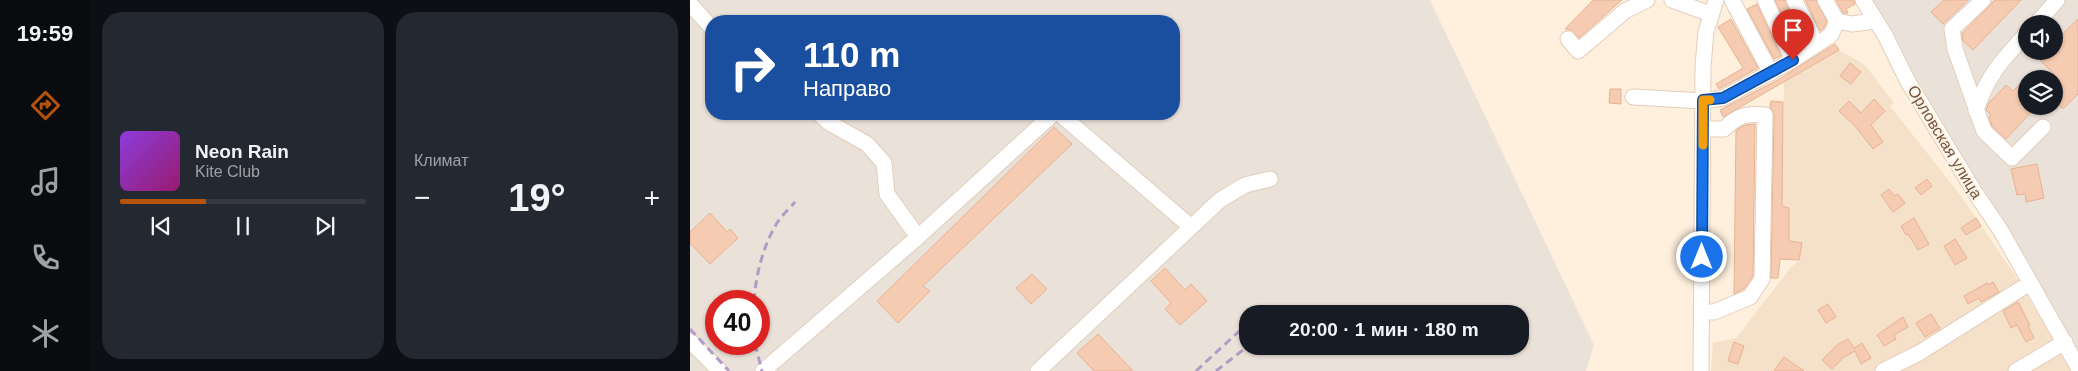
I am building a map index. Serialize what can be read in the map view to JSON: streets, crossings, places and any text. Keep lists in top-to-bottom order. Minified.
{"streets":{"street":["Орловская улица"]},"page":{"tabs":"19:59","tile":"Климат","turn":["110 m","Направо"],"song":["Neon Rain","Kite Club"],"heat":["−","19°","+"],"limit":"40","trip":"20:00 · 1 мин · 180 m"}}
